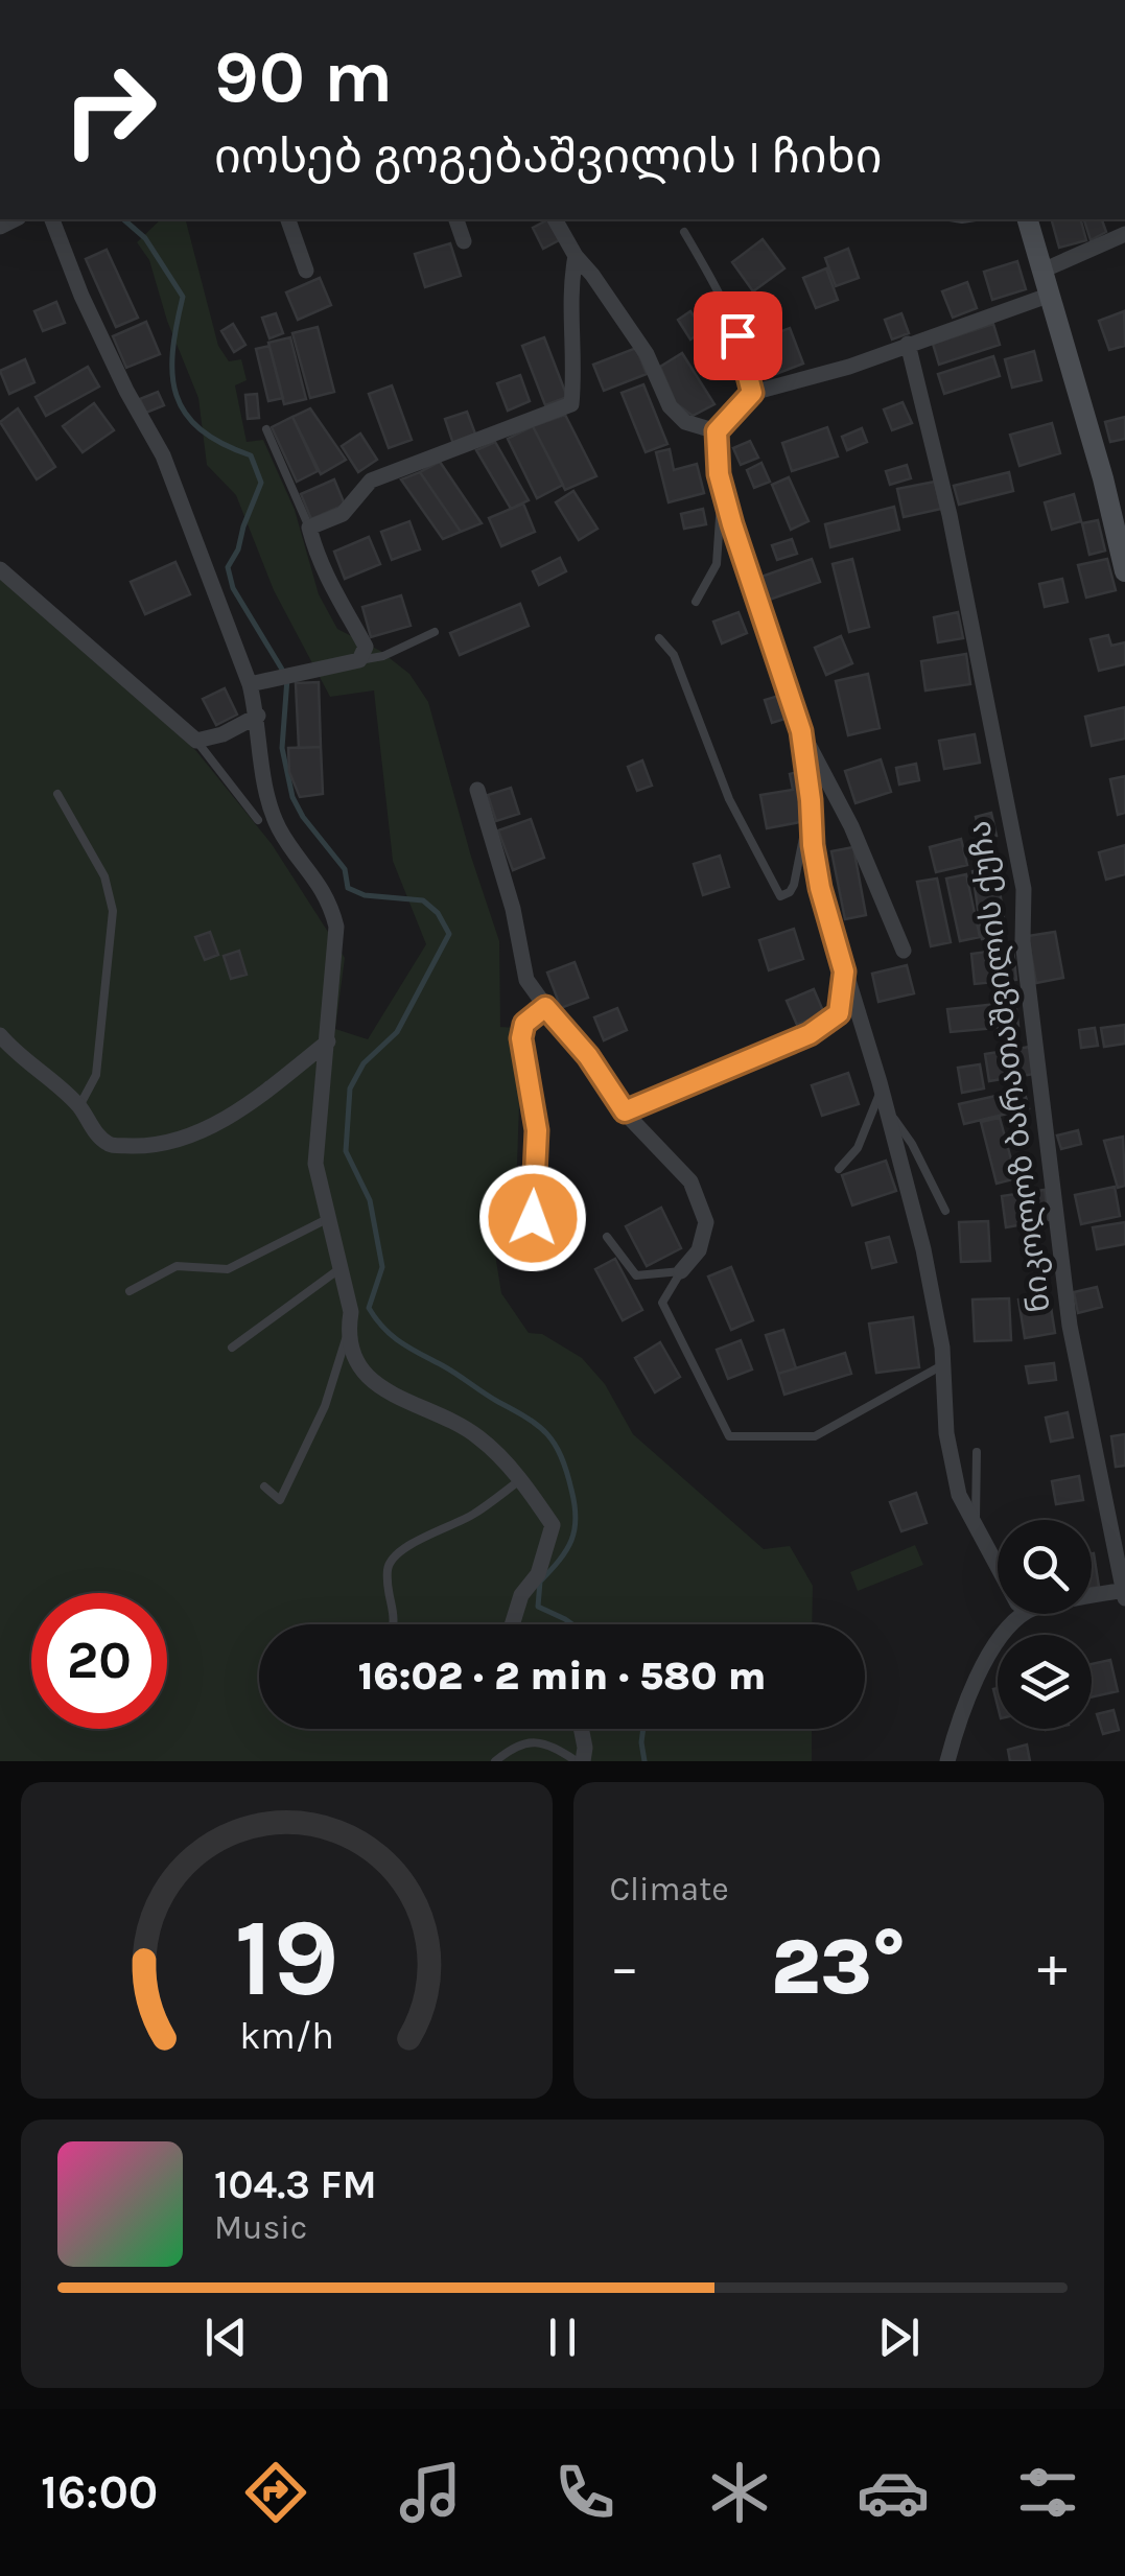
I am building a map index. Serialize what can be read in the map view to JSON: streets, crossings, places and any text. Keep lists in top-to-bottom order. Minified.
{"streets":{"street":["ნიკოლოზ ბარათაშვილის ქუჩა"]},"page":{"turn":["90 m","იოსებ გოგებაშვილის I ჩიხი"],"limit":"20","trip":"16:02 · 2 min · 580 m","tile":"Climate","heat":["−","23°","+"],"song":["104.3 FM","Music"],"tabs":"16:00","gauge":["19","km/h"]}}
